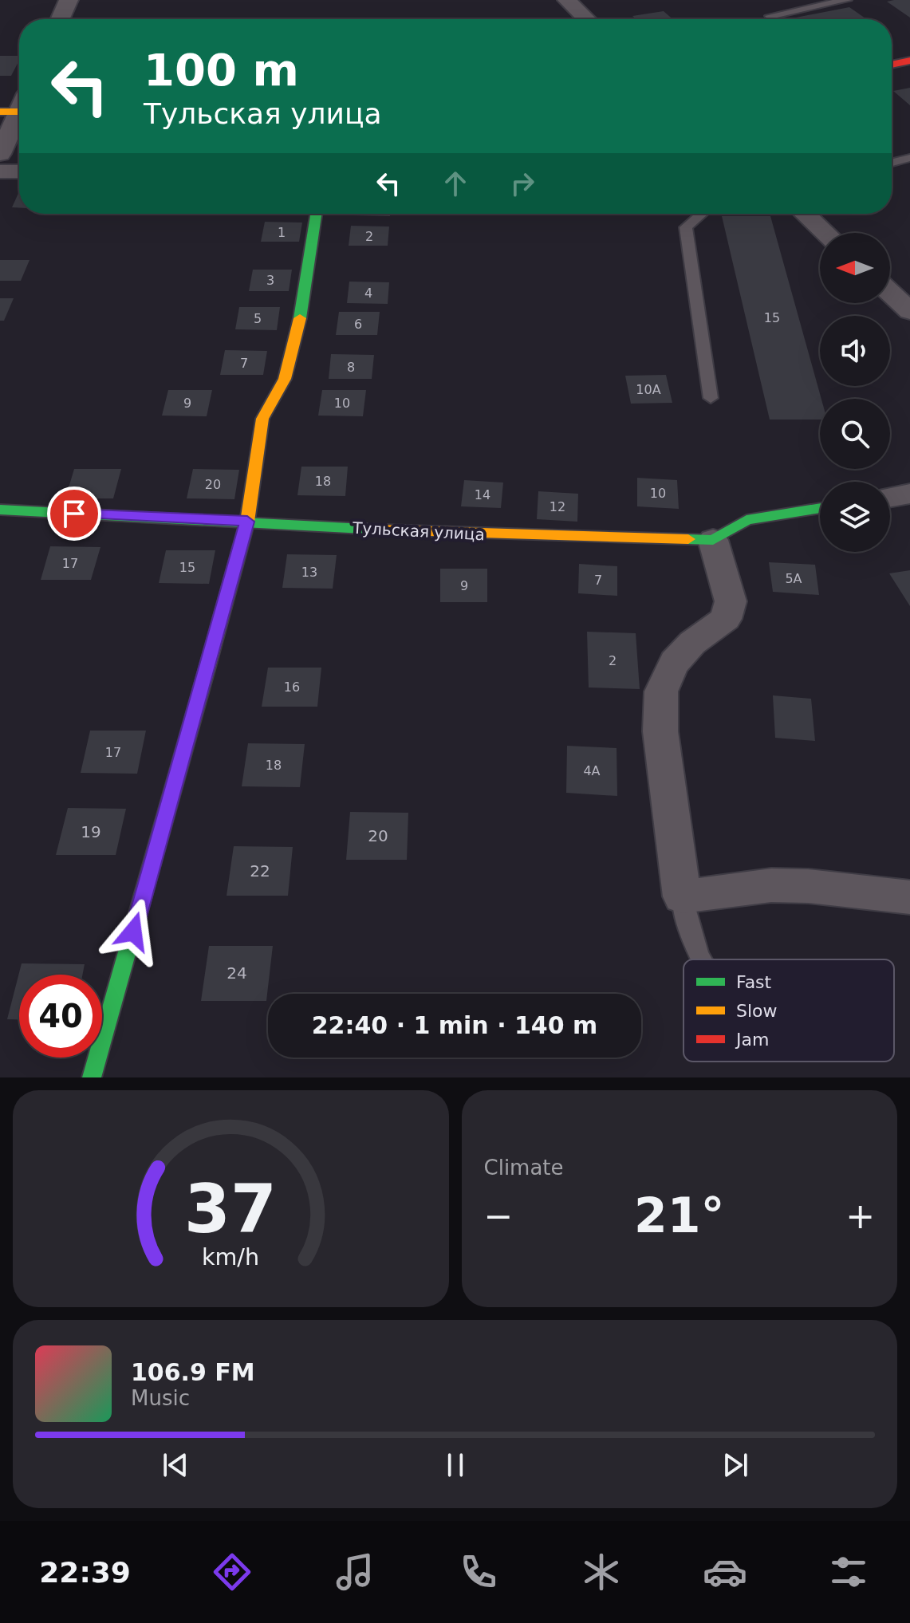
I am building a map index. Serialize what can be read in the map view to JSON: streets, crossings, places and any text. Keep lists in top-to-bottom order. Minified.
{"streets":{"street":["Тульская улица"]},"house_numbers":["1","2","3","4","15","5","6","7","8","10А","9","10","18","20","10","14","12","17","15","13","5А","7","9","2","16","17","18","4А","19","20","22","24"],"legend":["Fast","Slow","Jam"],"north":"left","page":{"turn":["100 m","Тульская улица"],"limit":"40","trip":"22:40 · 1 min · 140 m","tile":"Climate","heat":["−","21°","+"],"song":["106.9 FM","Music"],"tabs":"22:39","gauge":["37","km/h"]}}
